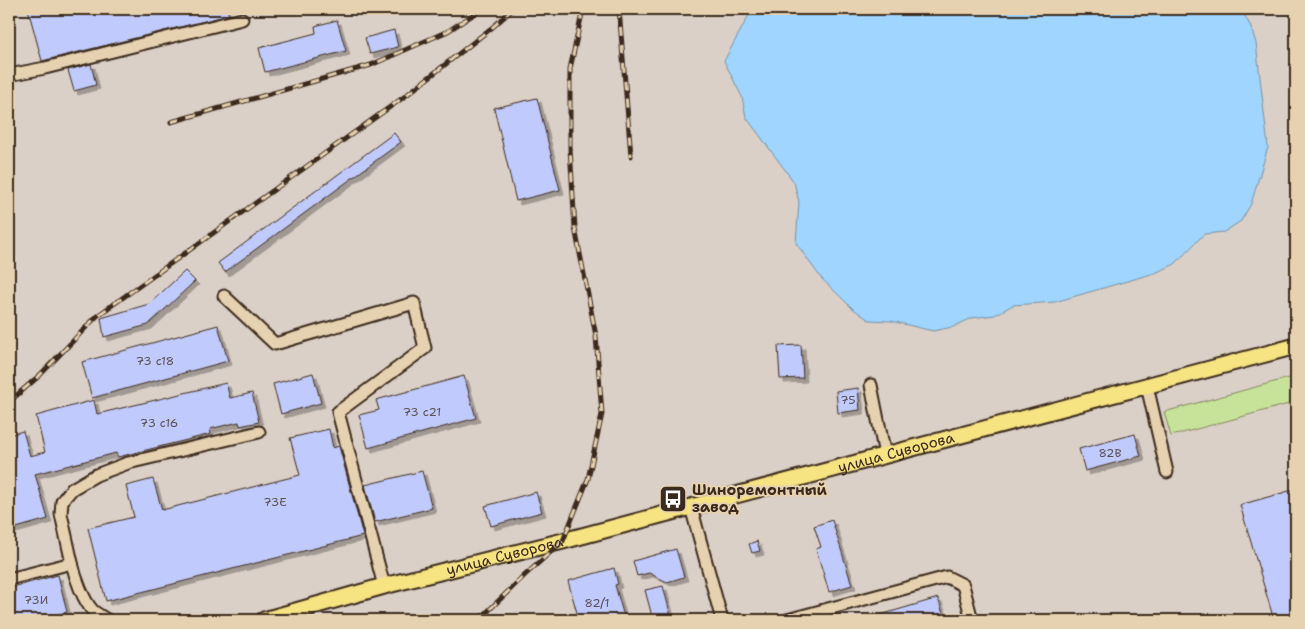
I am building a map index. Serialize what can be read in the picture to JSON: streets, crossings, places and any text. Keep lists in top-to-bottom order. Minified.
{"streets":{"main road":["улица Суворова"]},"places":{"bus stop":["Шиноремонтный завод"]},"house_numbers":["73 с18","75","73 с21","73 с16","82В","73Е","73И","82/1"]}
